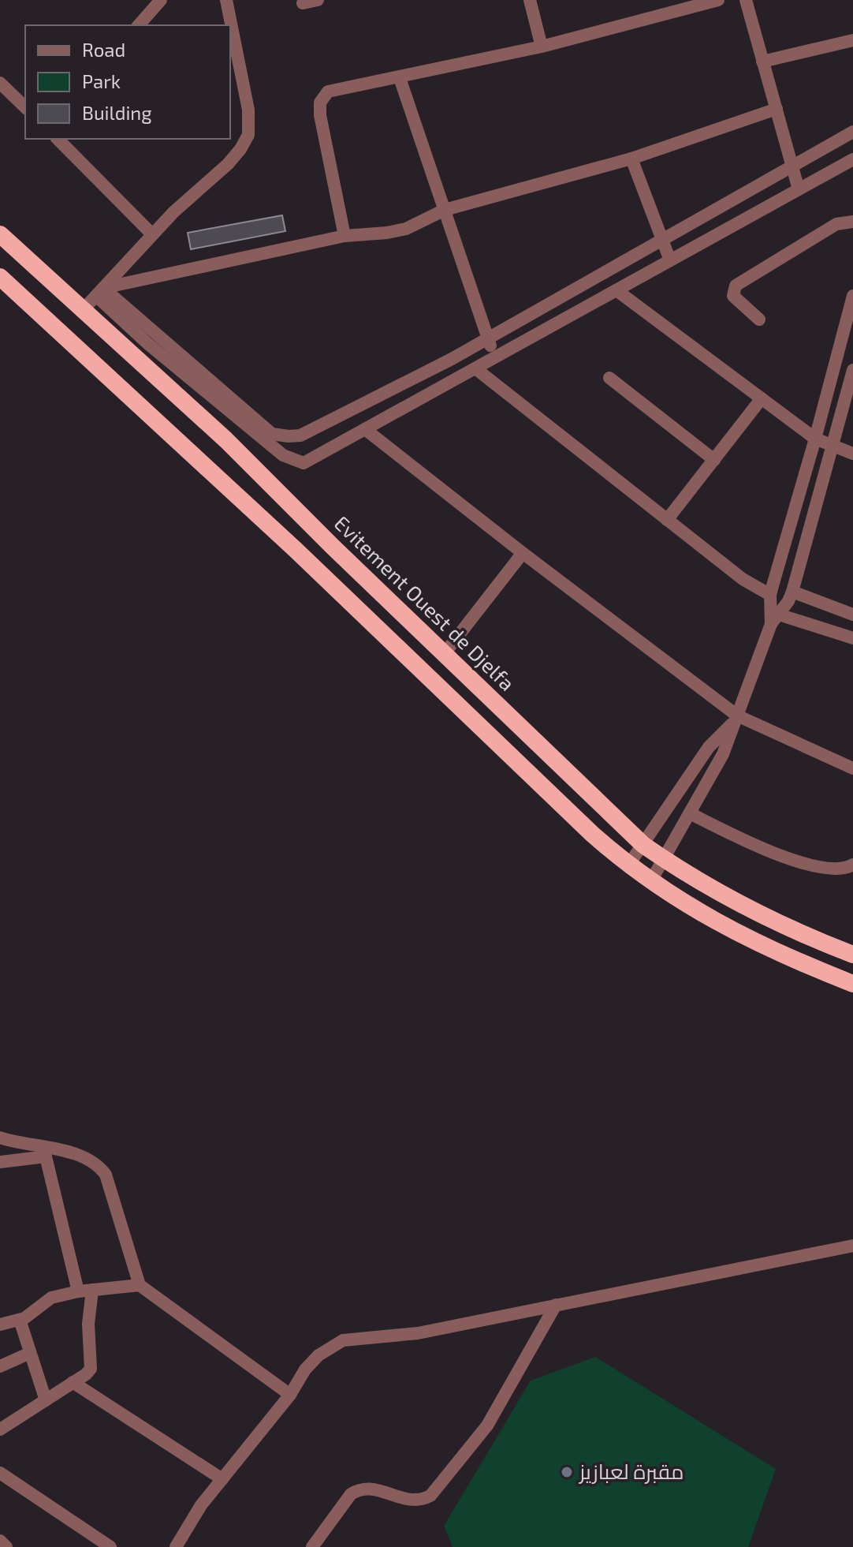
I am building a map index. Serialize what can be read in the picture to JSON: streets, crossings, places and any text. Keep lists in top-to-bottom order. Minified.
{"streets":{"highway":["Evitement Ouest de Djelfa"]},"places":["مقبرة لعبازيز"],"legend":["Road","Park","Building"]}
